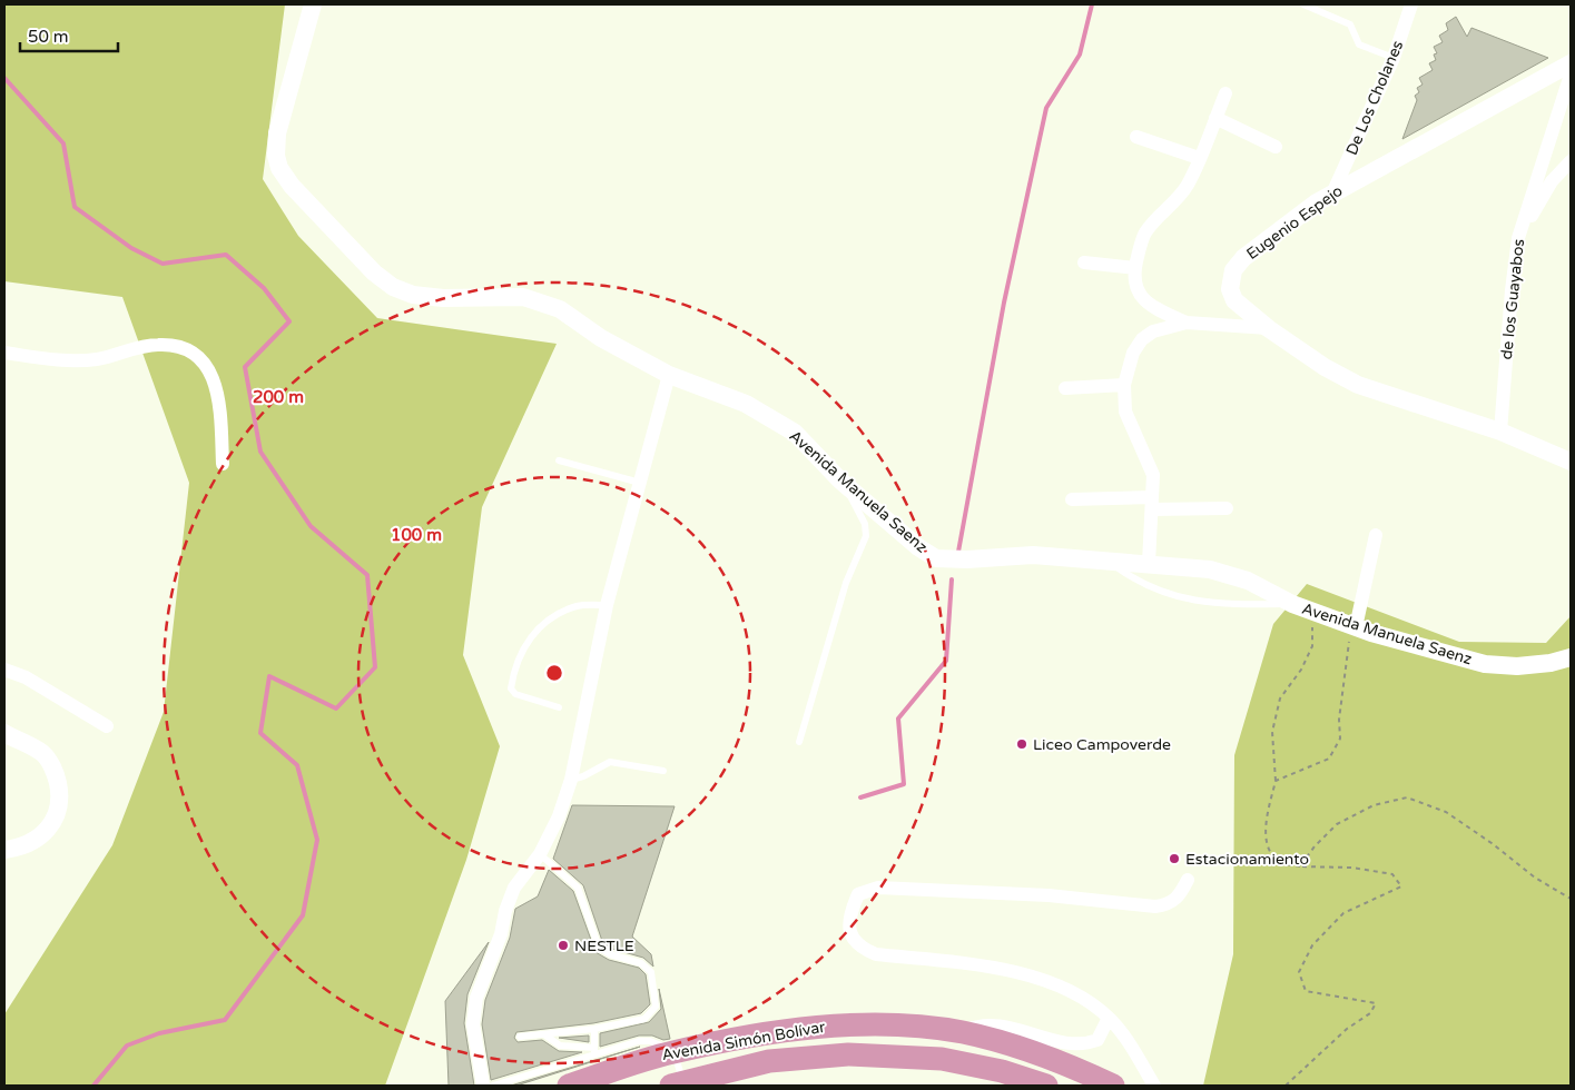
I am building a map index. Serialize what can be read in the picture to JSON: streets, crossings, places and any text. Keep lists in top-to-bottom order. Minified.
{"streets":{"highway":["Avenida Simón Bolívar"],"street":["De Los Cholanes","Eugenio Espejo","de los Guayabos","Avenida Manuela Saenz"]},"crossings":[["De Los Cholanes","Eugenio Espejo"],["Eugenio Espejo","de los Guayabos"]],"places":["Liceo Campoverde","Estacionamiento","NESTLE"],"scale_bar":"50 m","rings":["200 m","100 m"]}
